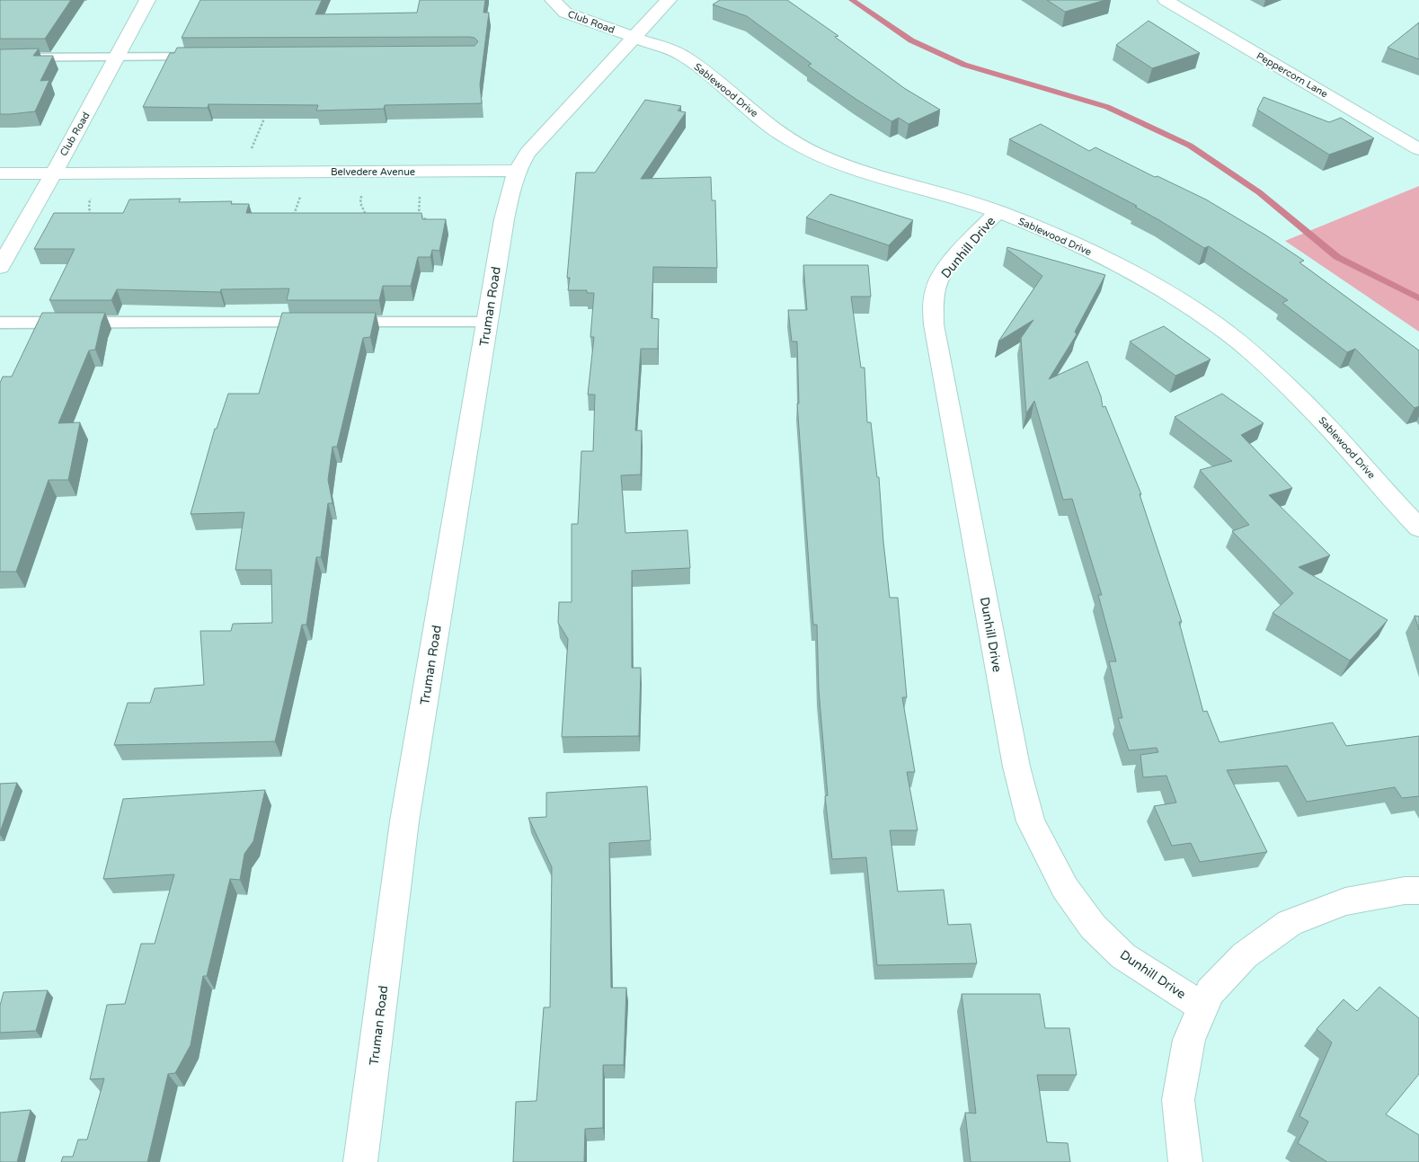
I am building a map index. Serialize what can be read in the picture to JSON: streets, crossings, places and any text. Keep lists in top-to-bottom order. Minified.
{"streets":{"street":["Club Road","Peppercorn Lane","Sablewood Drive","Belvedere Avenue","Dunhill Drive","Truman Road"]},"crossings":[["Club Road","Sablewood Drive"],["Club Road","Belvedere Avenue"],["Sablewood Drive","Dunhill Drive"],["Belvedere Avenue","Truman Road"]]}
